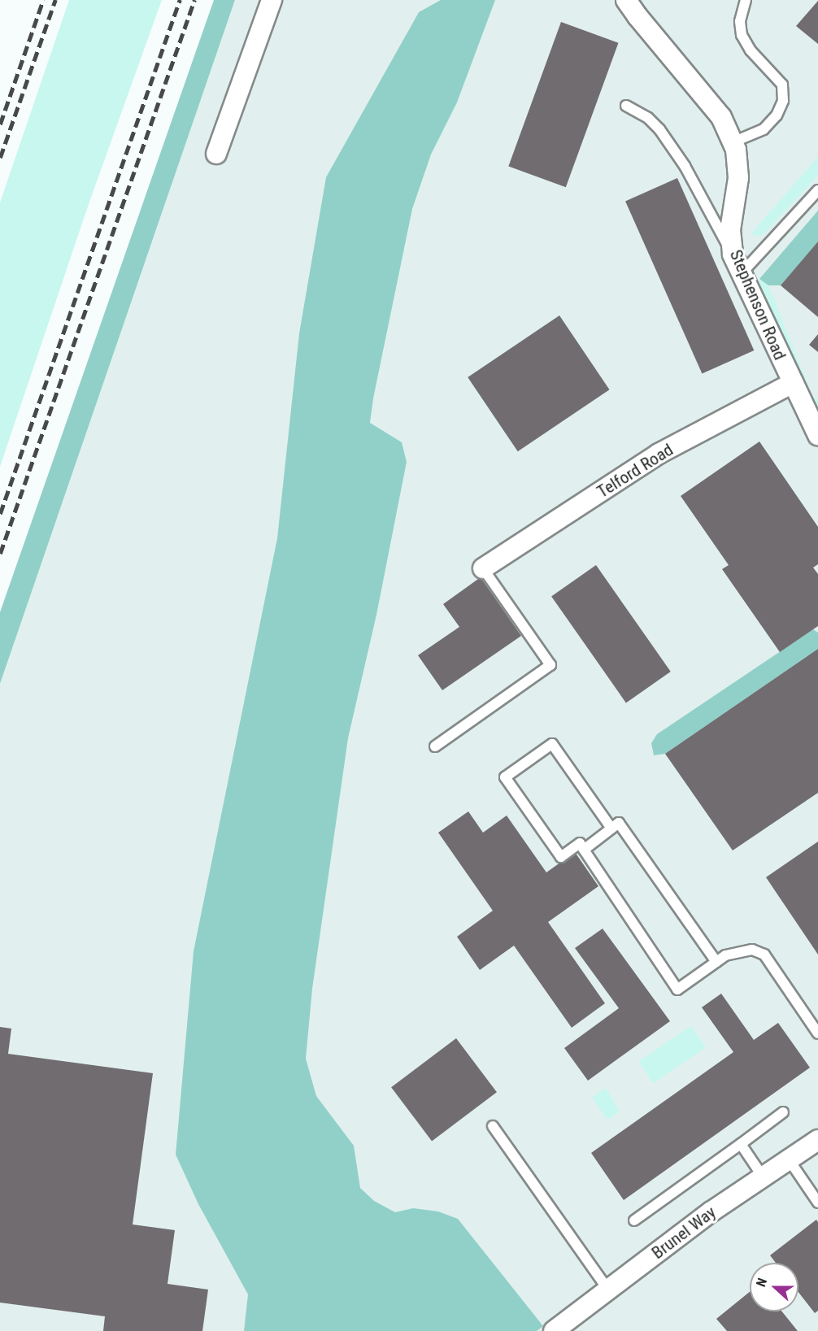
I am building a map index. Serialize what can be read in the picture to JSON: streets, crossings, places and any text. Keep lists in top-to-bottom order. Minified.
{"streets":{"street":["Stephenson Road","Telford Road","Brunel Way"]},"crossings":[["Stephenson Road","Telford Road"]],"north":"left"}
